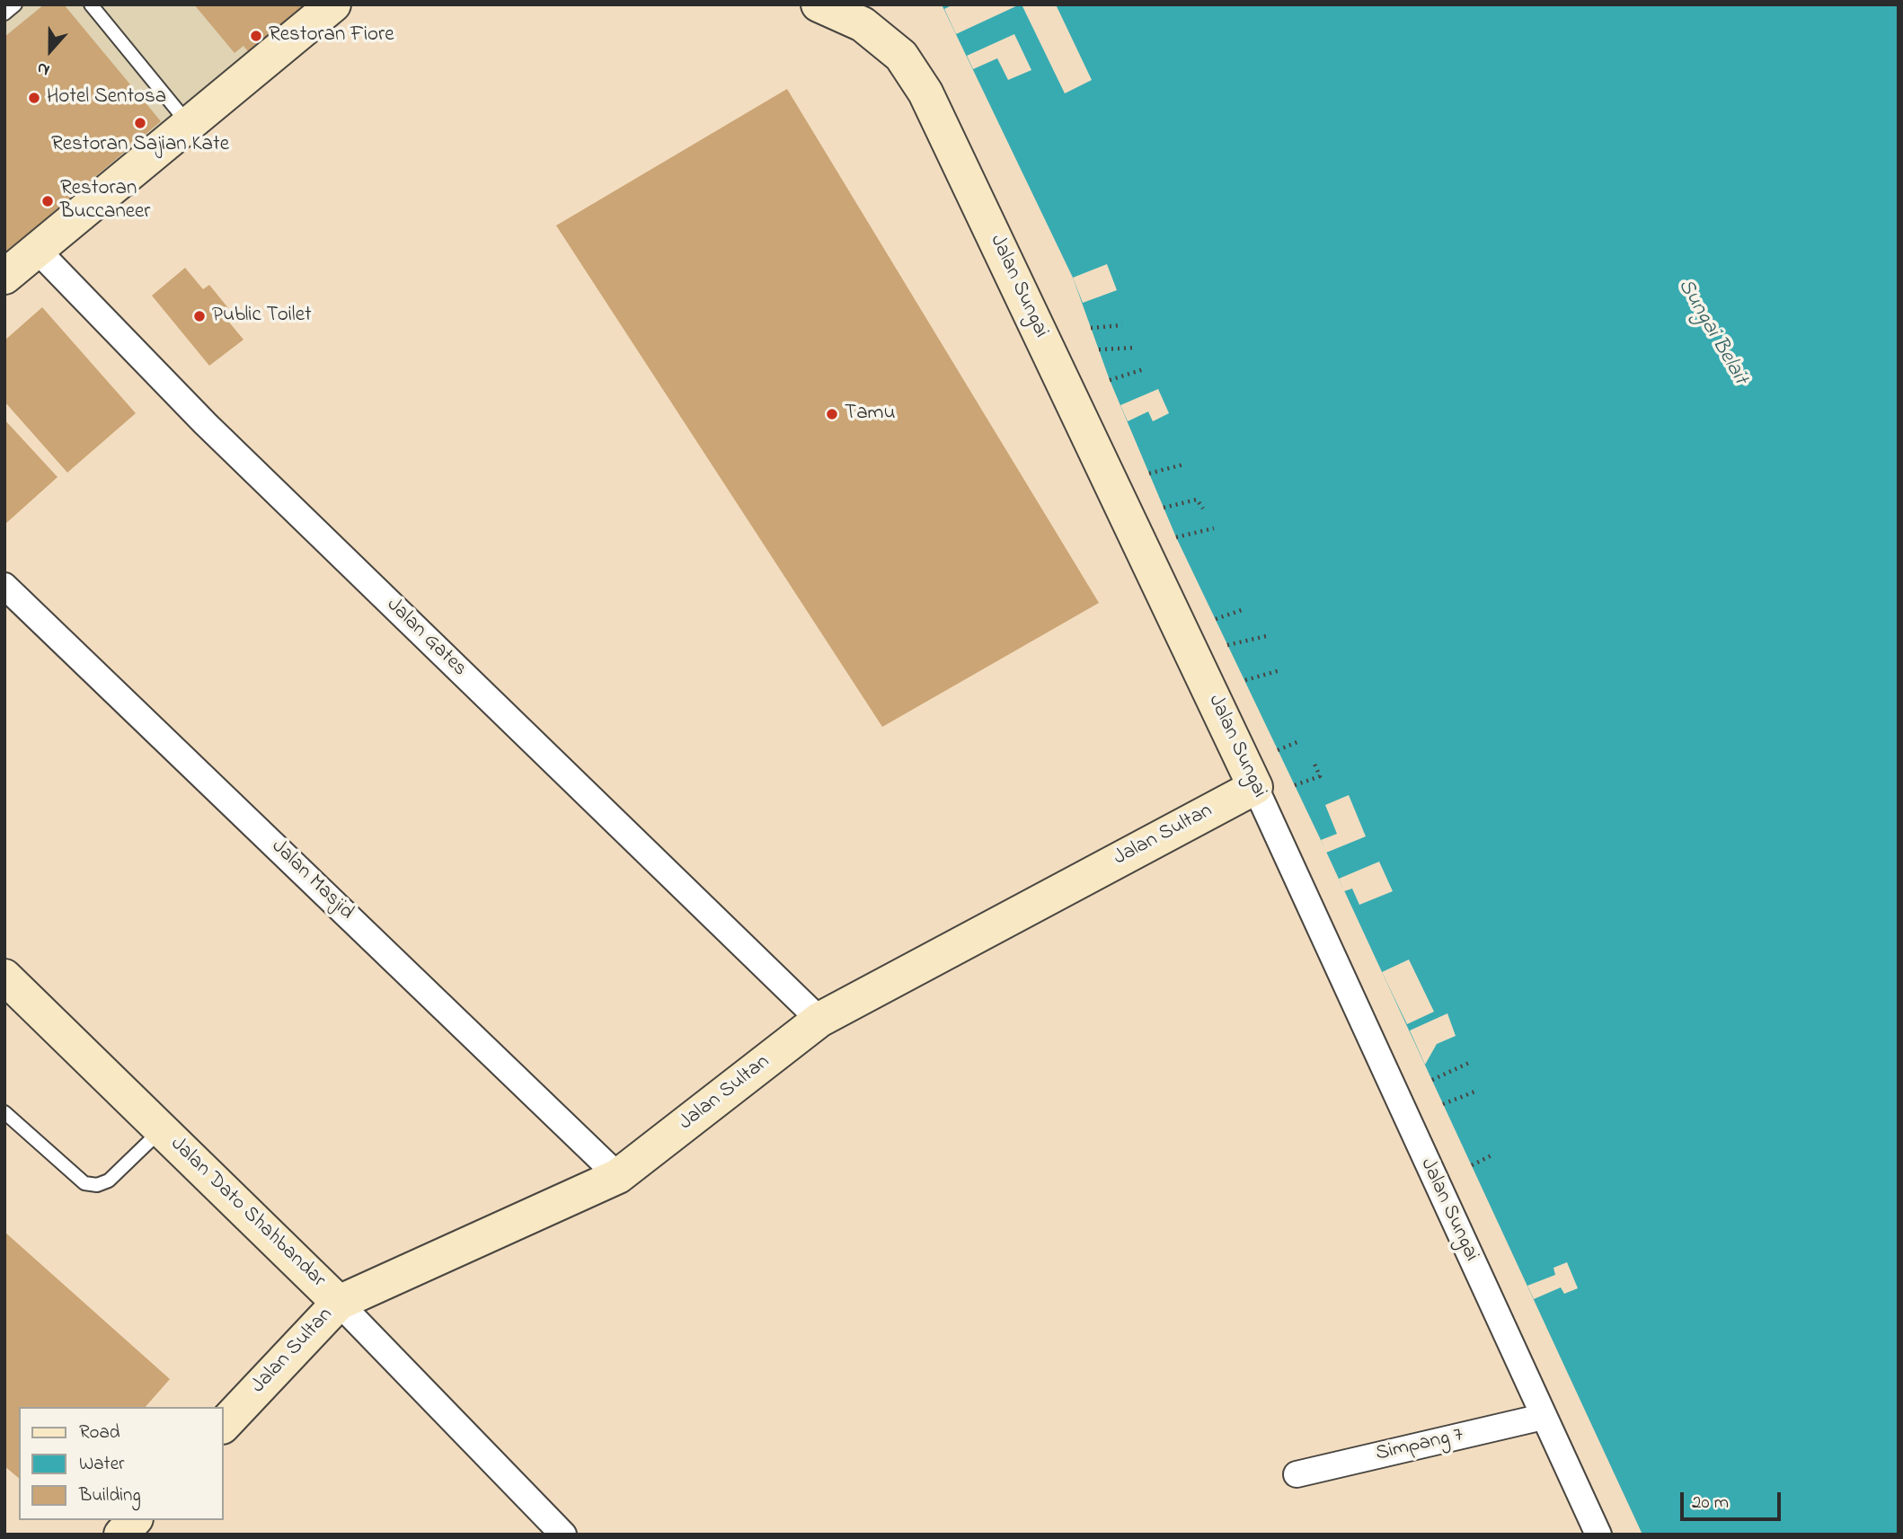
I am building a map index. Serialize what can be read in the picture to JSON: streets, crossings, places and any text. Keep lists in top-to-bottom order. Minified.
{"streets":{"street":["Jalan Sungai","Jalan Gates","Jalan Sultan","Jalan Masjid","Jalan Dato Shahbandar","Simpang 7"]},"crossings":[["Jalan Sungai","Jalan Sultan"],["Jalan Sungai","Simpang 7"],["Jalan Gates","Jalan Sultan"],["Jalan Sultan","Jalan Masjid"],["Jalan Sultan","Jalan Dato Shahbandar"]],"water":["Sungai Belait"],"places":["Restoran Fiore","Hotel Sentosa","Restoran Sajian Kate","Restoran Buccaneer","Public Toilet","Tamu"],"legend":["Road","Water","Building"],"scale_bar":"20 m","north":"bottom"}
